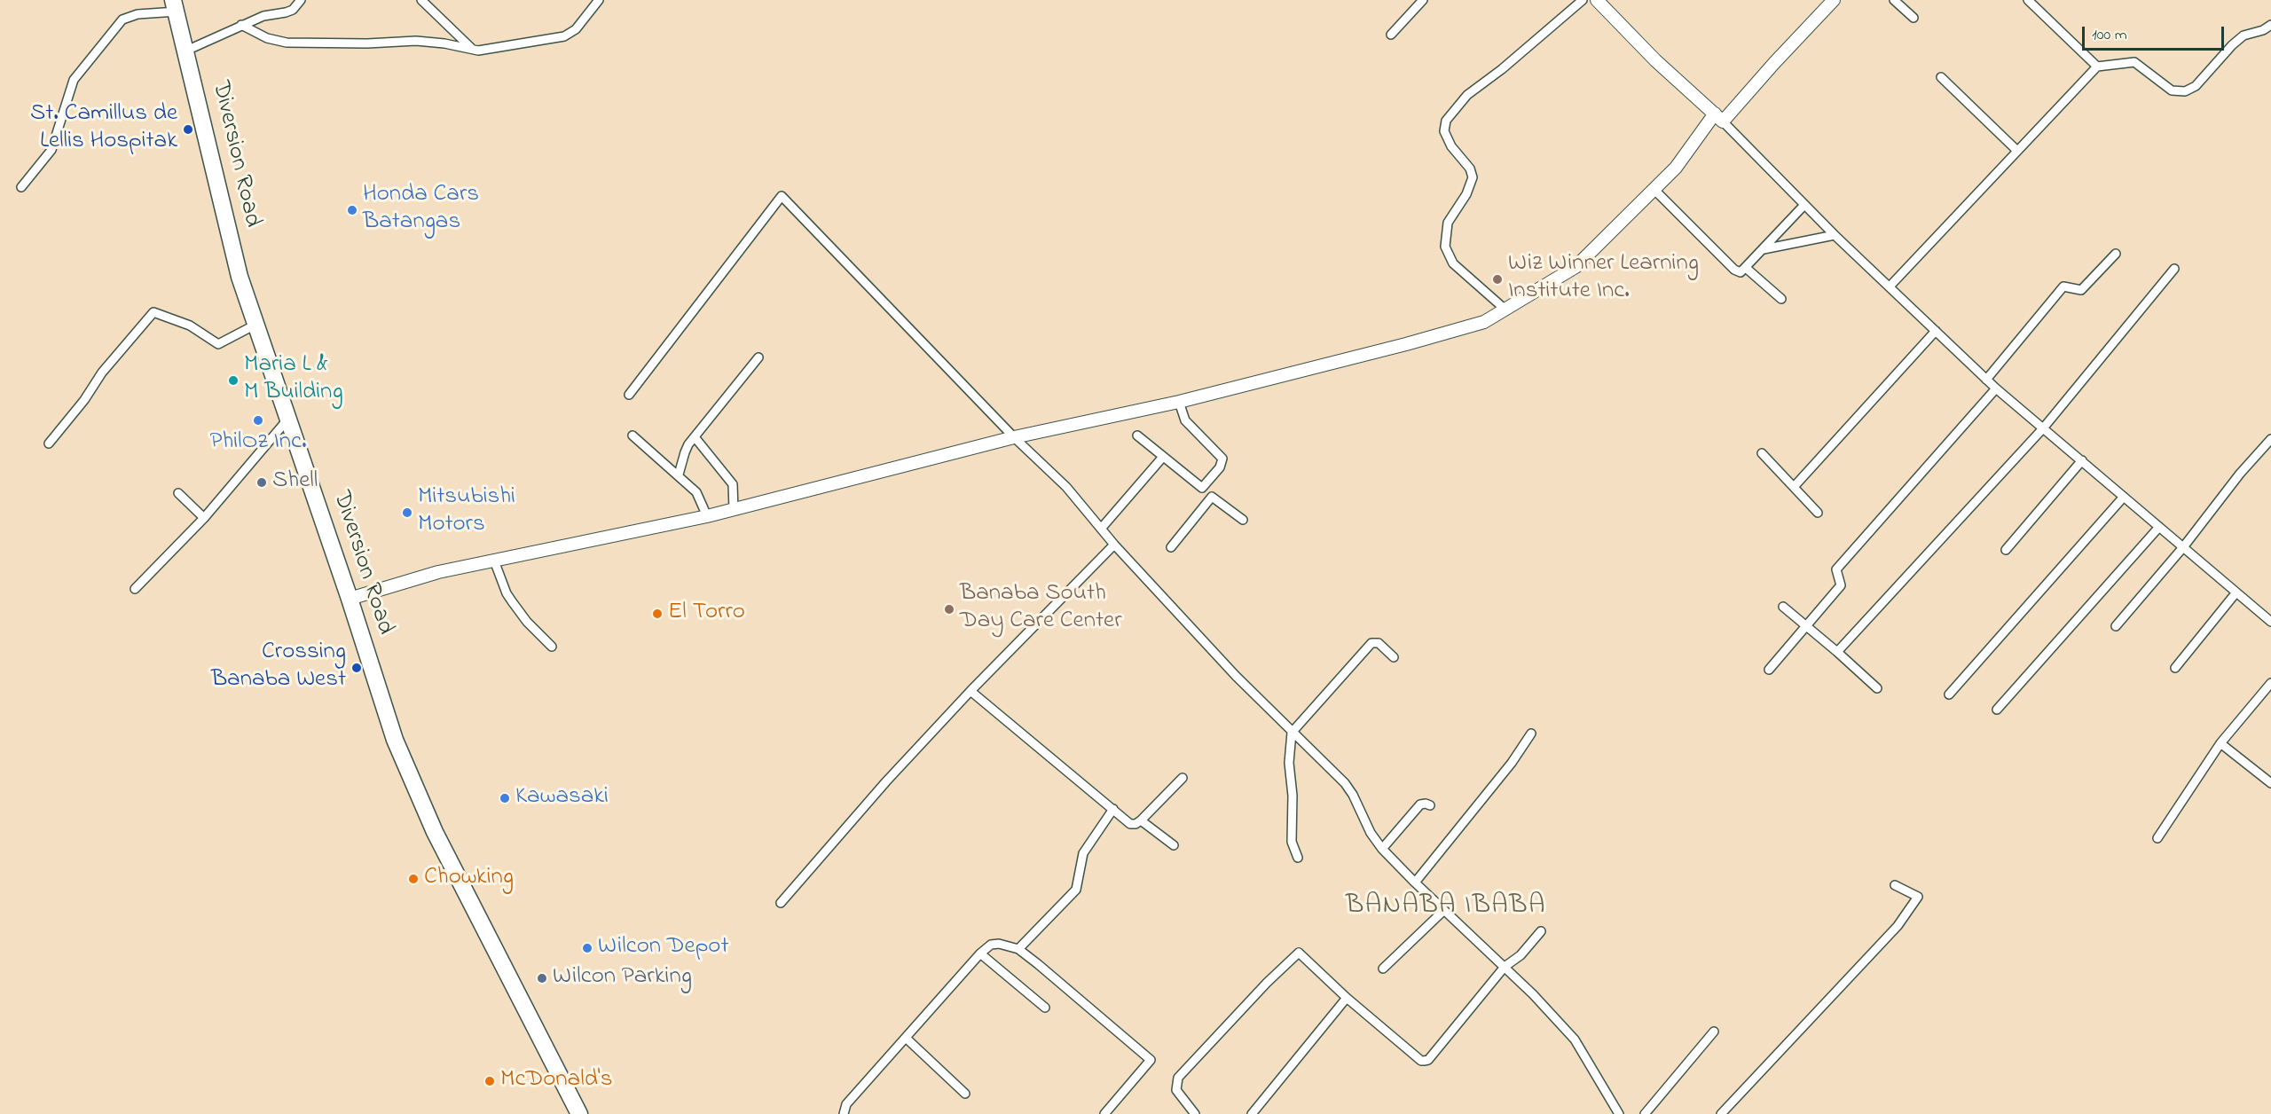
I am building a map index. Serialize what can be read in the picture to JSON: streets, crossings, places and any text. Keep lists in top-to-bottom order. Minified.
{"streets":{"highway":["Diversion Road"]},"districts":["BANABA IBABA"],"places":["St. Camillus de Lellis Hospitak","Honda Cars Batangas","Wiz Winner Learning Institute Inc.","Maria L & M Building","PhilOz Inc.","Shell","Mitsubishi Motors","Banaba South Day Care Center","El Torro","Crossing Banaba West","Kawasaki","Chowking","Wilcon Depot","Wilcon Parking","McDonald's"],"scale_bar":"100 m"}
